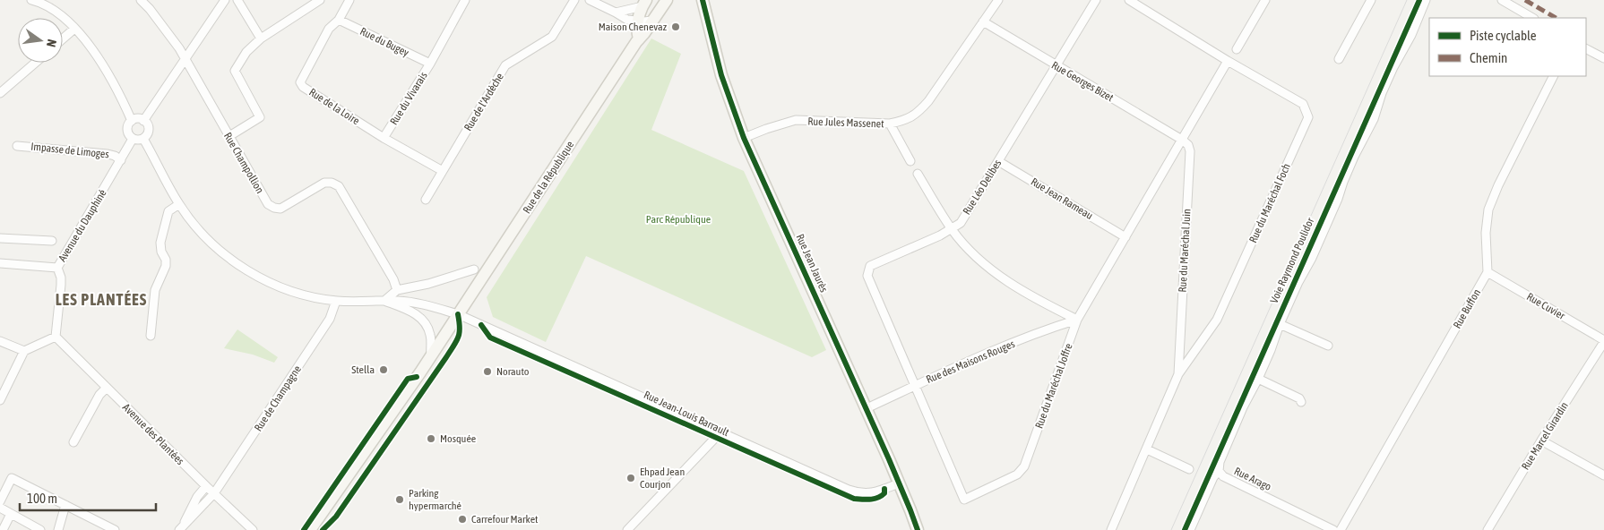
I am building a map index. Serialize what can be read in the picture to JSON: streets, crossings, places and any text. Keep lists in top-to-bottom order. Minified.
{"streets":{"main road":["Rue de la République","Rue Jean Jaurès"],"street":["Rue du Bugey","Rue Georges Bizet","Rue du Vivarais","Rue de l'Ardèche","Rue de la Loire","Rue Jules Massenet","Impasse de Limoges","Rue Champollion","Rue Léo Delibes","Rue Jean Rameau","Rue du Maréchal Foch","Avenue du Dauphiné","Rue du Maréchal Juin","Rue Cuvier","Rue Buffon","Rue des Maisons Rouges","Rue du Maréchal Joffre","Rue de Champagne","Rue Jean-Louis Barrault","Avenue des Plantées","Rue Marcel Girardin","Rue Arago"],"cycle path":["Voie Raymond Poulidor"]},"crossings":[["Rue du Bugey","Rue du Vivarais"],["Rue du Bugey","Rue de la Loire"],["Rue Georges Bizet","Rue Jules Massenet"],["Rue Georges Bizet","Rue Léo Delibes"],["Rue Georges Bizet","Rue du Maréchal Juin"],["Rue Georges Bizet","Rue du Maréchal Joffre"],["Rue du Vivarais","Rue de l'Ardèche"],["Rue du Vivarais","Rue de la Loire"],["Rue Jules Massenet","Rue Jean Jaurès"],["Impasse de Limoges","Avenue du Dauphiné"],["Rue de la République","Rue Jean-Louis Barrault"],["Rue Léo Delibes","Rue Jean Rameau"],["Rue Léo Delibes","Rue des Maisons Rouges"],["Rue Léo Delibes","Rue du Maréchal Joffre"],["Rue Jean Rameau","Rue du Maréchal Joffre"],["Rue du Maréchal Foch","Rue du Maréchal Juin"],["Avenue du Dauphiné","Rue Jean-Louis Barrault"],["Avenue du Dauphiné","Avenue des Plantées"],["Rue du Maréchal Juin","Rue du Maréchal Joffre"],["Rue Jean Jaurès","Rue des Maisons Rouges"],["Rue Jean Jaurès","Rue Jean-Louis Barrault"],["Rue Cuvier","Rue Buffon"],["Rue Cuvier","Rue Marcel Girardin"],["Rue des Maisons Rouges","Rue du Maréchal Joffre"],["Rue de Champagne","Rue Jean-Louis Barrault"],["Rue de Champagne","Avenue des Plantées"]],"districts":["LES PLANTÉES"],"parks":["Parc République"],"places":["Maison Chenevaz","Stella","Norauto","Mosquée","Ehpad Jean Courjon","Parking hypermarché","Carrefour Market"],"legend":["Piste cyclable","Chemin"],"scale_bar":"100 m","north":"right"}
